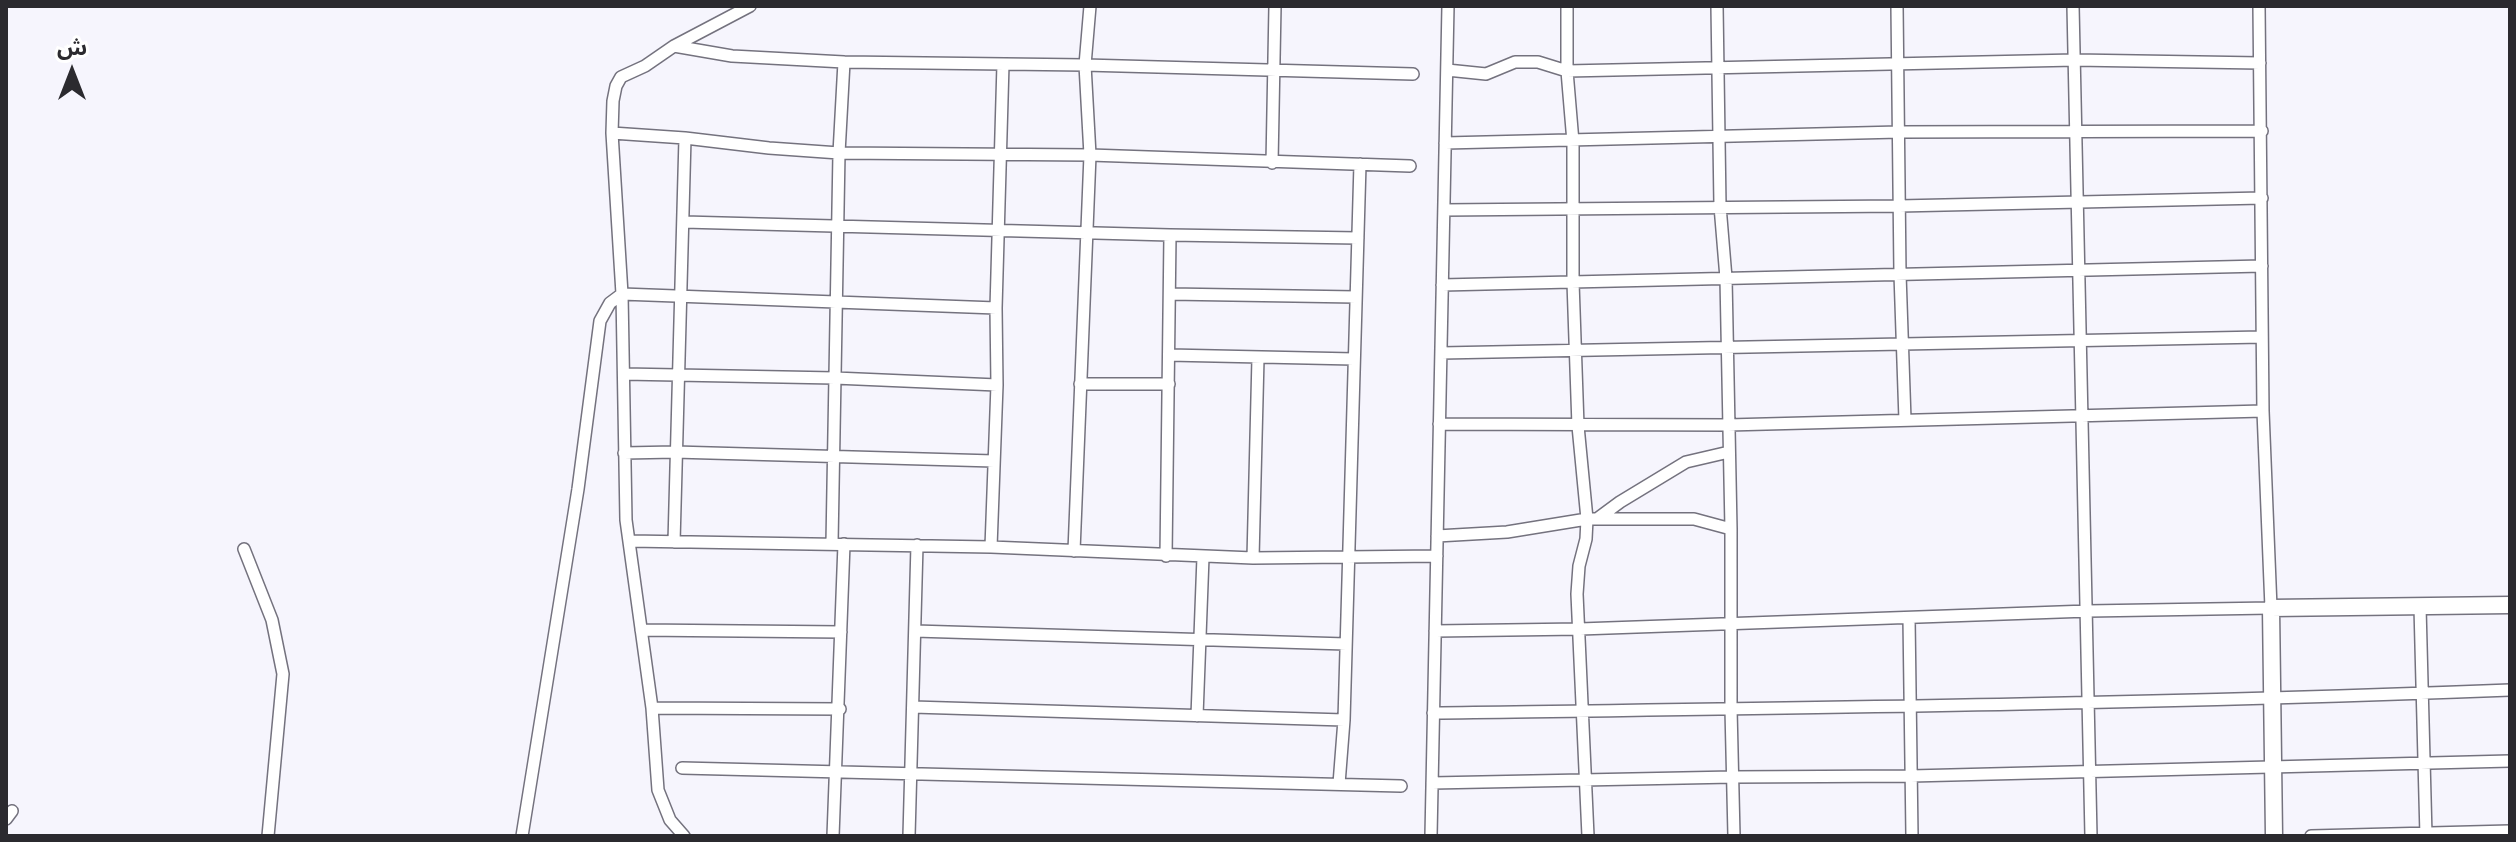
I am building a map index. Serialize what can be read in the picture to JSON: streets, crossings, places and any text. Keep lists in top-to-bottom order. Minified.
{"north":"top"}
